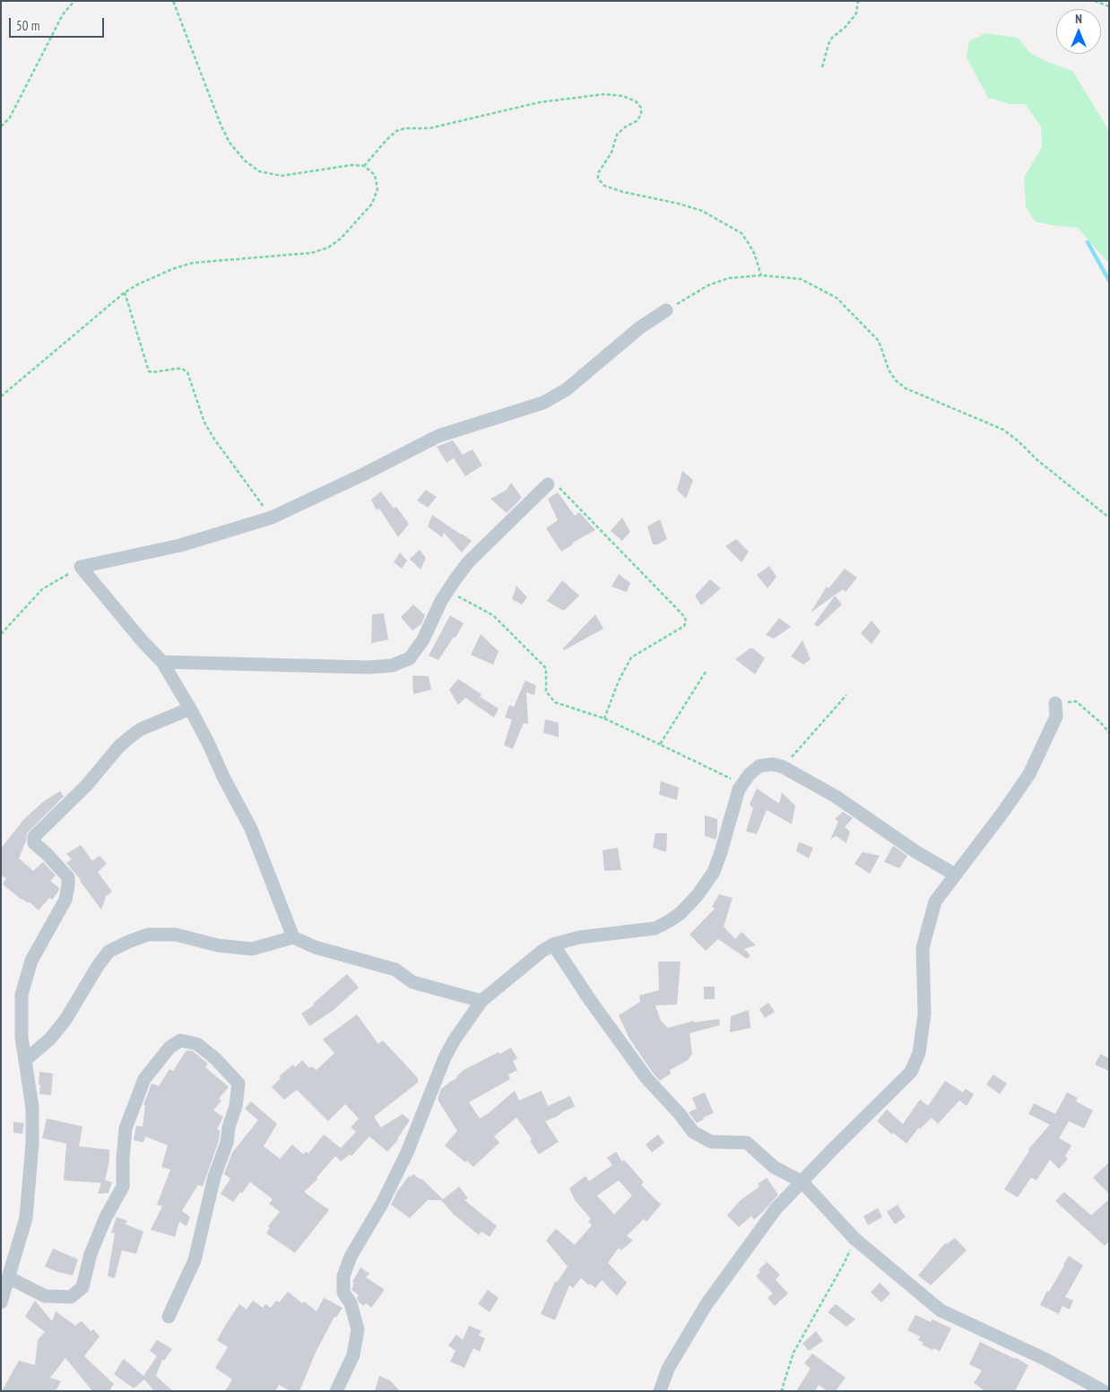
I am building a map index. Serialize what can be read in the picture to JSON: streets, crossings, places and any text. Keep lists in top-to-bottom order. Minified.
{"scale_bar":"50 m","north":"top"}
